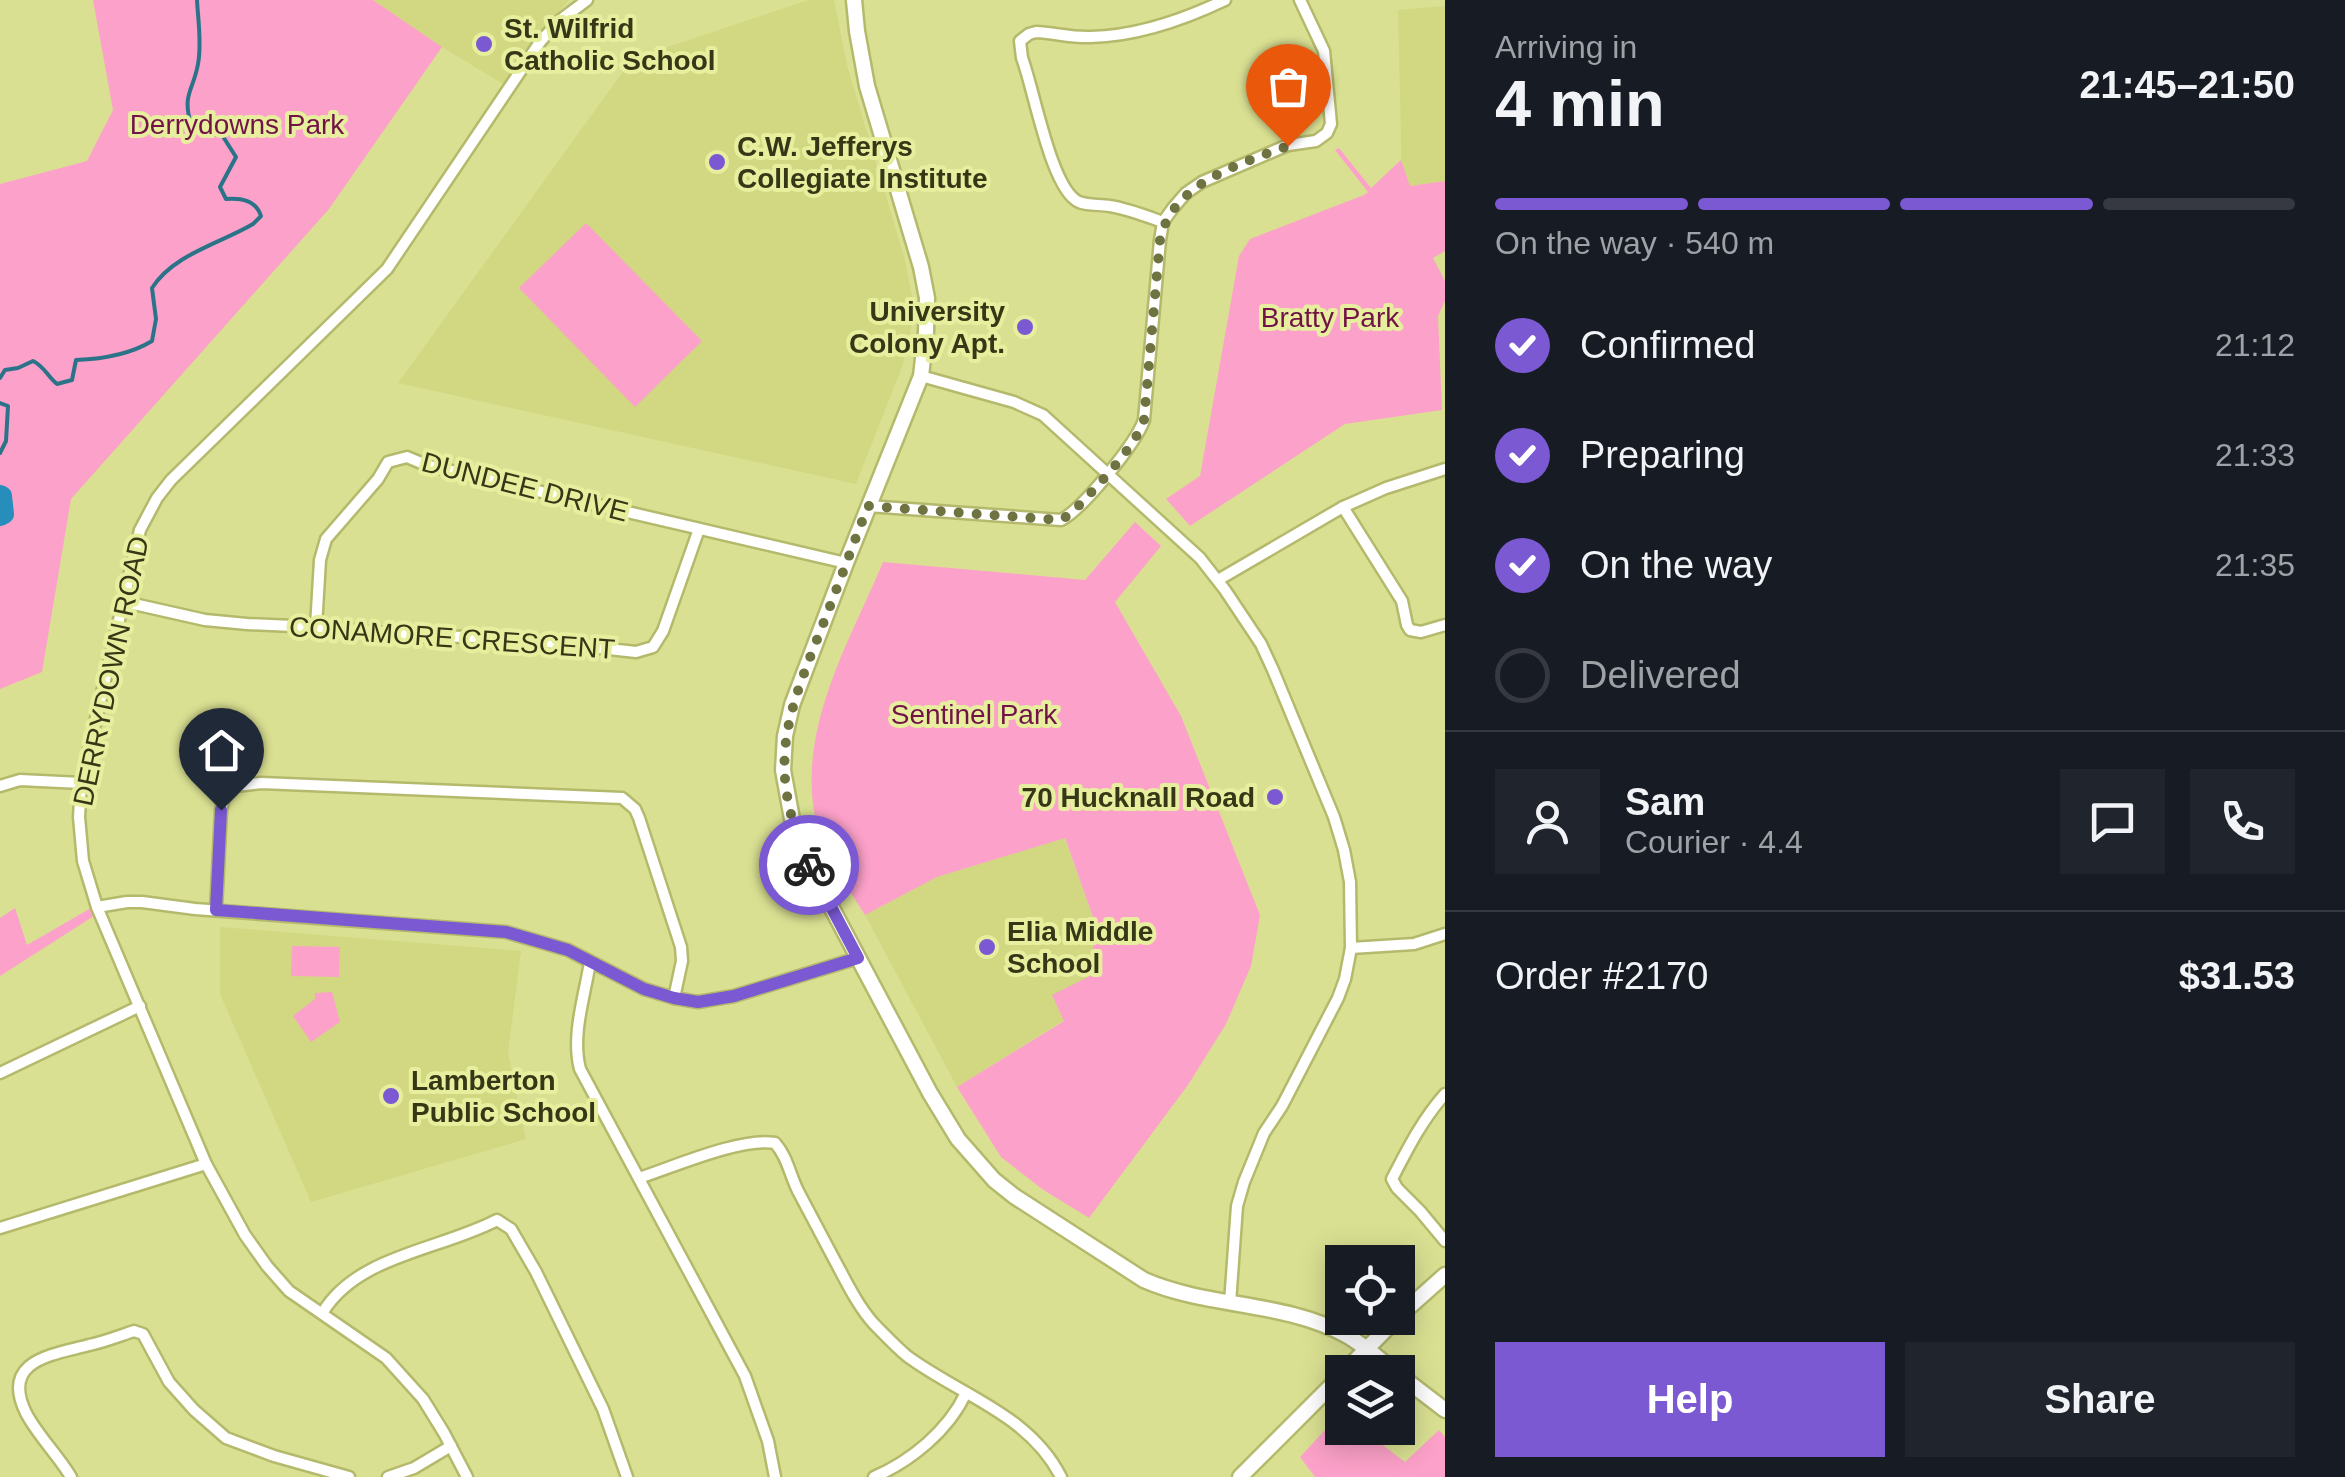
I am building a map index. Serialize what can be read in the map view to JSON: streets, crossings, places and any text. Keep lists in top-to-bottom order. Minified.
{"streets":{"street":["DUNDEE DRIVE","CONAMORE CRESCENT","DERRYDOWN ROAD"]},"crossings":[["DUNDEE DRIVE","CONAMORE CRESCENT"],["CONAMORE CRESCENT","DERRYDOWN ROAD"]],"parks":["Derrydowns Park","Bratty Park","Sentinel Park"],"places":["St. Wilfrid Catholic School","C.W. Jefferys Collegiate Institute","University Colony Apt.","70 Hucknall Road","Elia Middle School","Lamberton Public School"],"page":{"heading":["4 min","Arriving in","21:45–21:50"],"panel":["Sam","Courier · 4.4","Order #2170","$31.53"],"bar":"On the way · 540 m","list":[["Confirmed","21:12"],["Preparing","21:33"],["On the way","21:35"],"Delivered"],"buttons":["Help","Share"]}}
